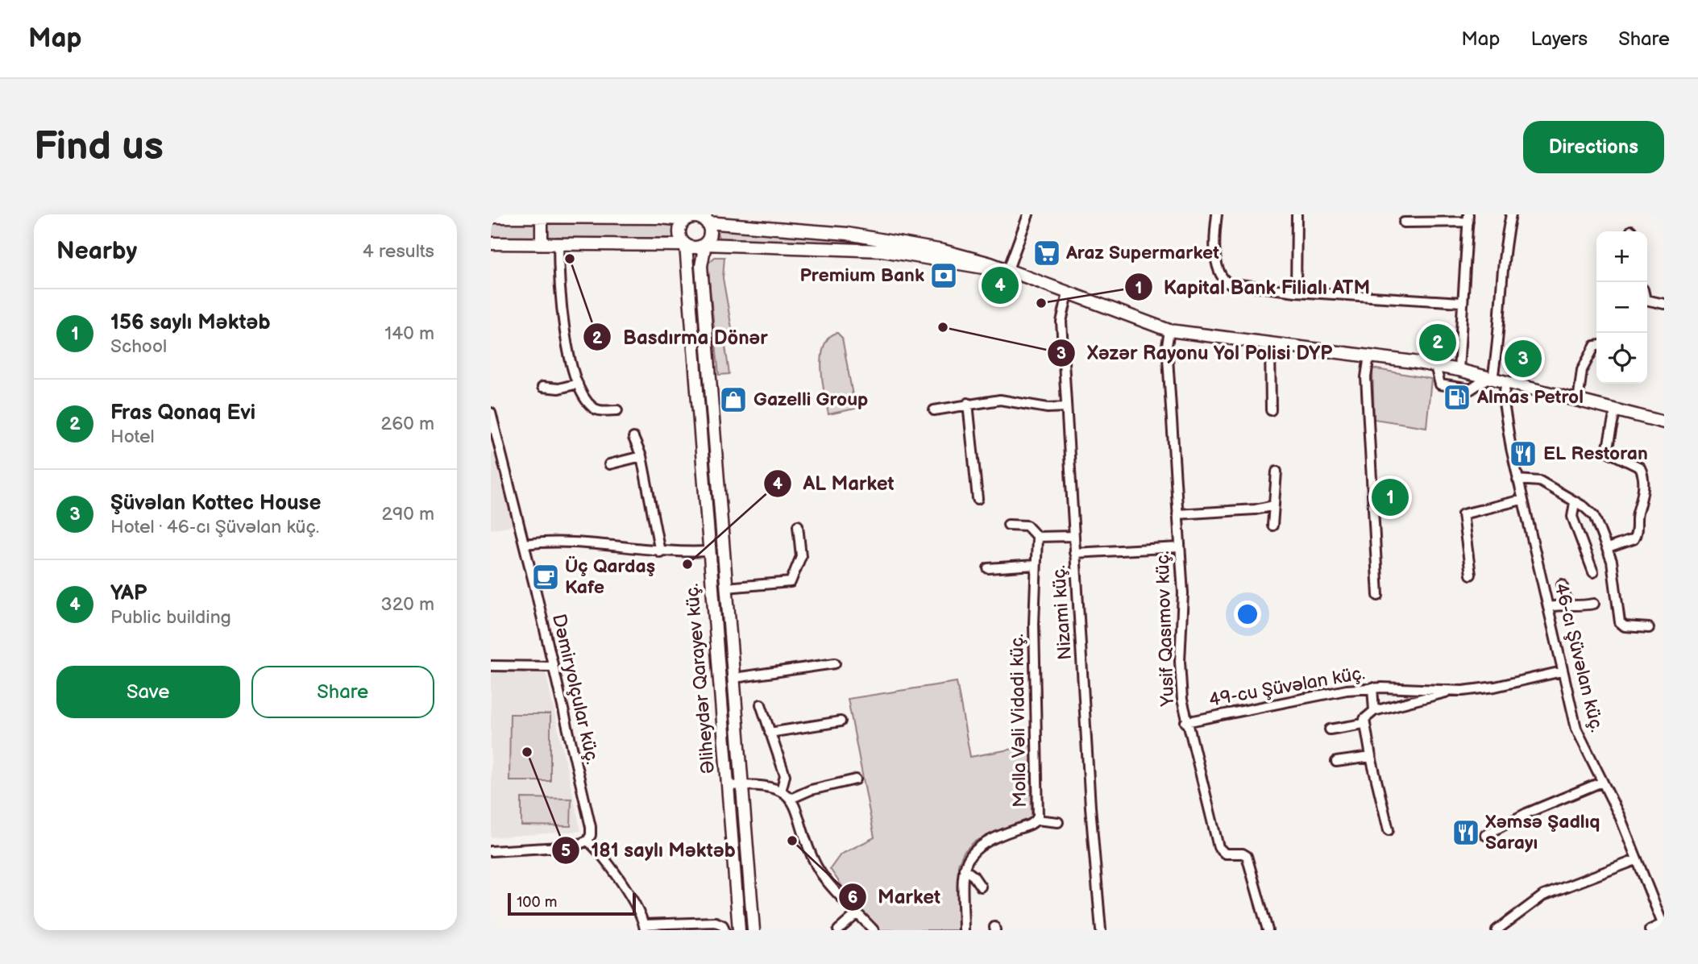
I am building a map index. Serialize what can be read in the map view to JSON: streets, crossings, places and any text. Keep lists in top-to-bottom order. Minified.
{"streets":{"main road":["Əliheydər Qarayev küç."],"street":["Nizami küç.","Yusif Qasımov küç.","46-cı Şüvəlan küç.","49-cu Şüvəlan küç.","Dəmiryolçular küç.","Molla Vəli Vidadi küç."]},"crossings":[["Yusif Qasımov küç.","49-cu Şüvəlan küç."],["46-cı Şüvəlan küç.","49-cu Şüvəlan küç."]],"places":{"supermarket":["Araz Supermarket"],"other":["Basdırma Dönər","Kapital Bank Filialı ATM","Xəzər Rayonu Yol Polisi DYP","AL Market","181 saylı Məktəb","Market"],"bank":["Premium Bank"],"fuel station":["Almas Petrol"],"shop":["Gazelli Group"],"restaurant":["EL Restoran","Xəmsə Şadlıq Sarayı"],"cafe":["Üç Qardaş Kafe"]},"scale_bar":"100 m","page":{"header":"Map","nav":["Map","Layers","Share"],"buttons":["Directions",["Save","Share"]],"title":"Find us","heading":["Nearby","4 results"],"map_buttons":["+","−"],"pins":["4","2","3","1"],"list":[{"mark":"1","name":"156 saylı Məktəb","note":"School","value":"140 m"},{"mark":"2","name":"Fras Qonaq Evi","note":"Hotel","value":"260 m"},{"mark":"3","name":"Şüvəlan Kottec House","note":"Hotel · 46-cı Şüvəlan küç.","value":"290 m"},{"mark":"4","name":"YAP","note":"Public building","value":"320 m"}],"scale":"100 m"}}
